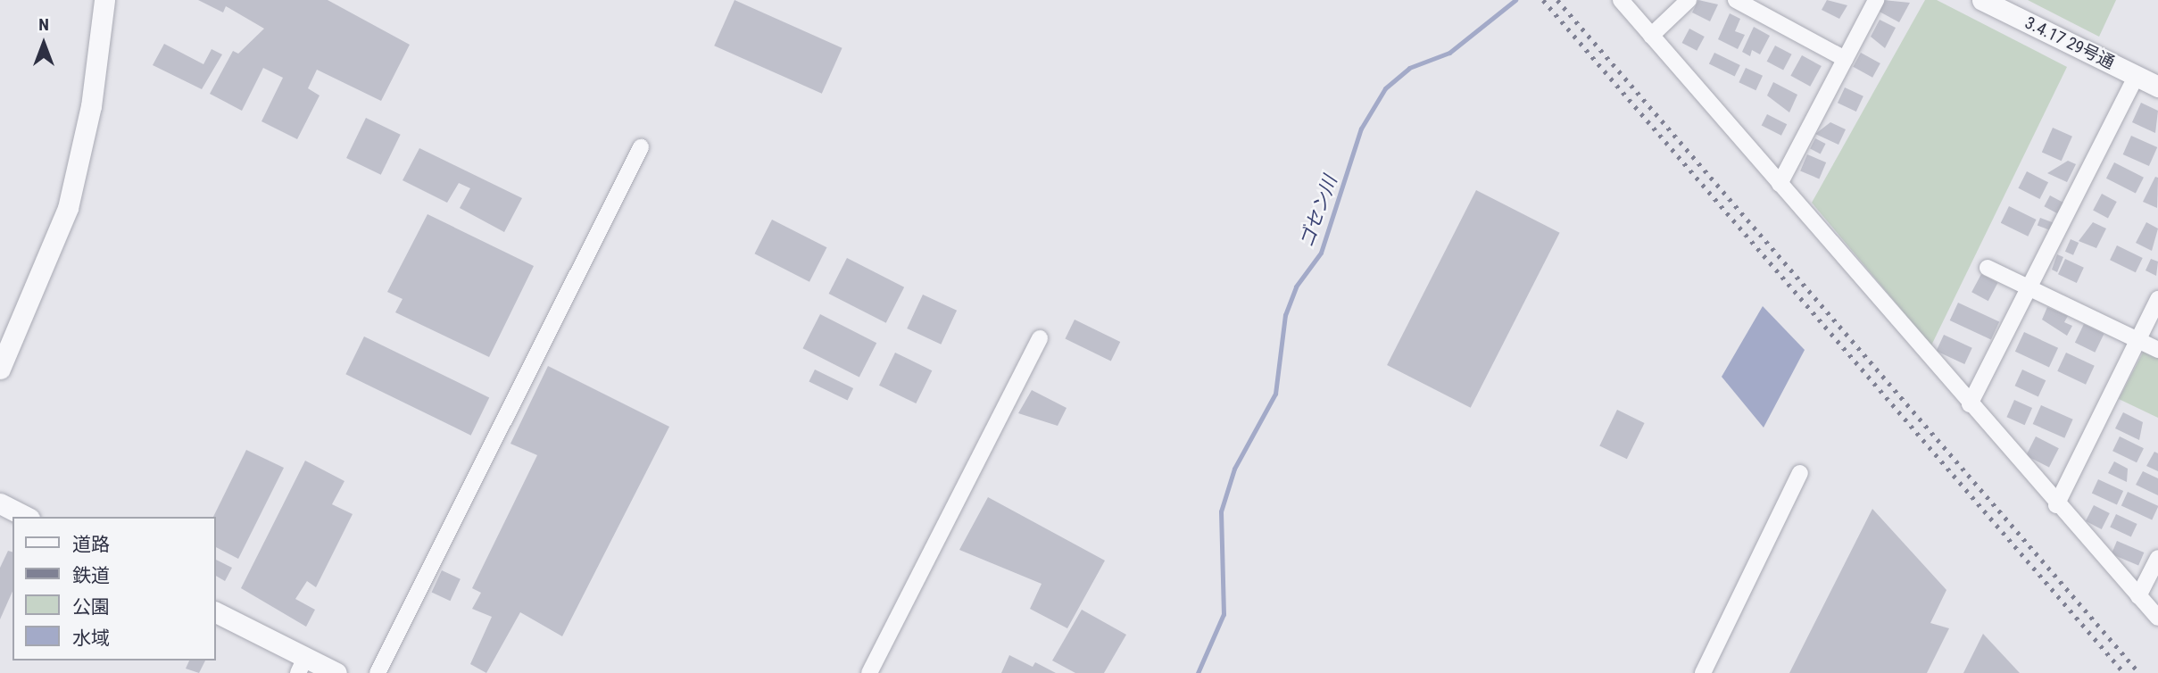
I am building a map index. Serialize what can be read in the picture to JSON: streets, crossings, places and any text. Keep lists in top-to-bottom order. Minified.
{"streets":{"street":["3.4.17 29号通"]},"water":["ゴセン川"],"legend":["道路","鉄道","公園","水域"],"north":"top"}
